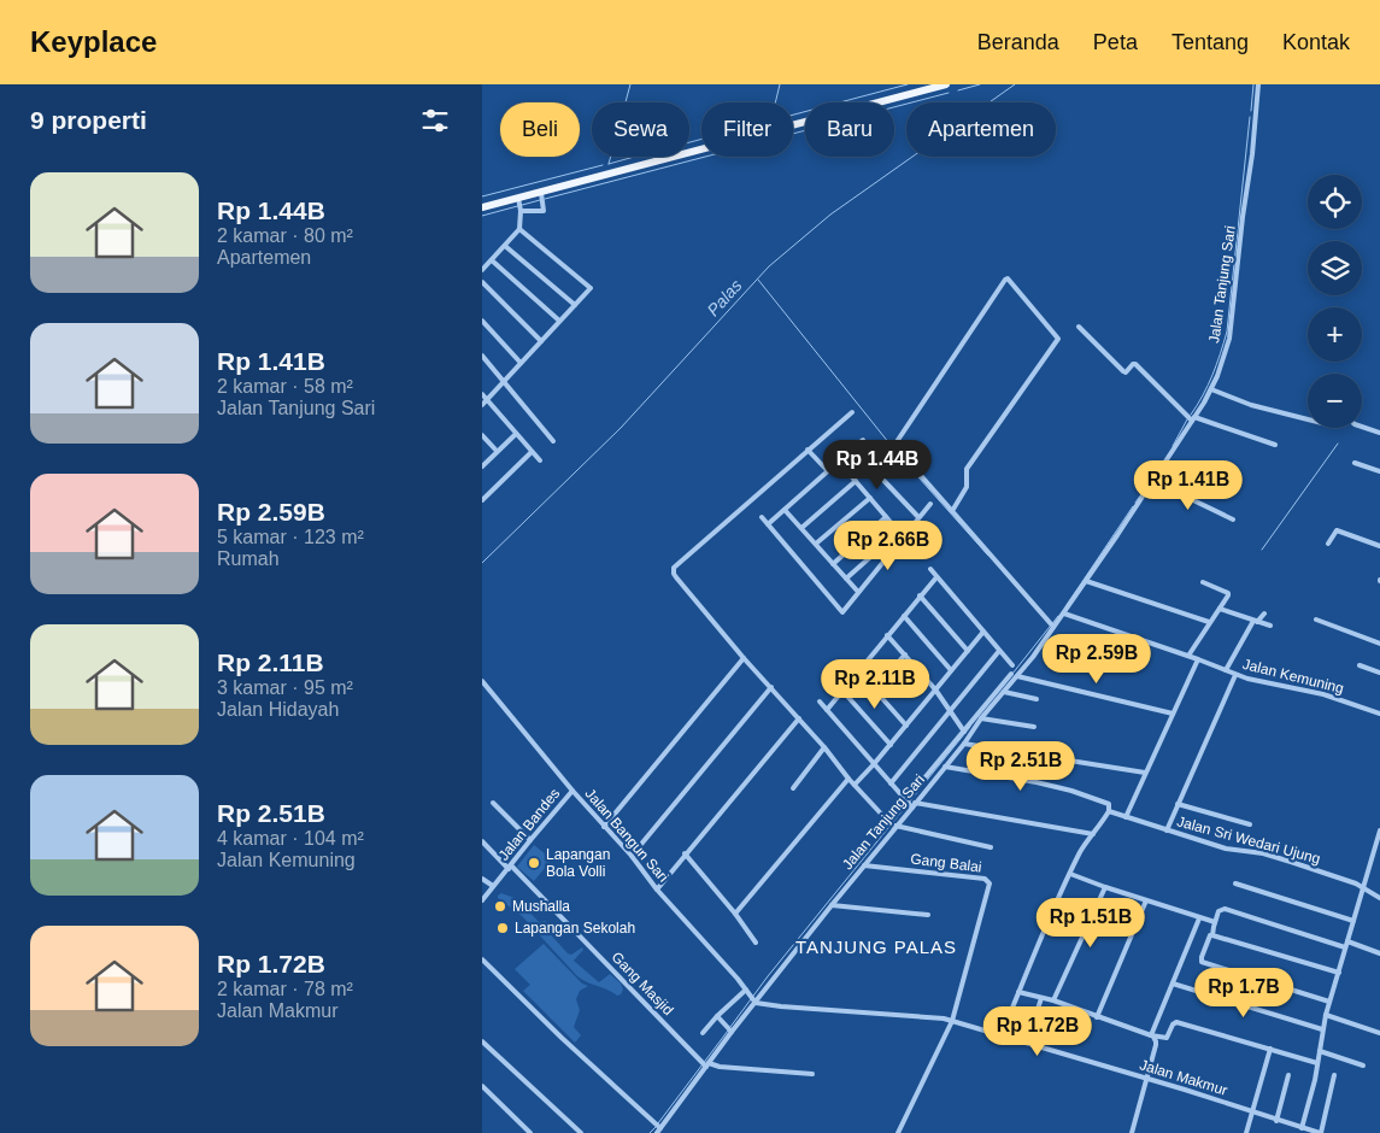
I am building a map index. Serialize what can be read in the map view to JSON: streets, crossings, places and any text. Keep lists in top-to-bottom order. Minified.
{"streets":{"street":["Jalan Tanjung Sari","Jalan Kemuning","Jalan Bandes","Jalan Bangun Sari","Jalan Sri Wedari Ujung","Gang Balai","Gang Masjid","Jalan Makmur"]},"crossings":[["Jalan Tanjung Sari","Jalan Kemuning"],["Jalan Tanjung Sari","Jalan Bangun Sari"],["Jalan Tanjung Sari","Gang Balai"],["Jalan Tanjung Sari","Gang Masjid"],["Jalan Tanjung Sari","Jalan Makmur"],["Jalan Bandes","Jalan Bangun Sari"],["Jalan Bandes","Gang Masjid"],["Jalan Bangun Sari","Jalan Makmur"],["Gang Balai","Jalan Makmur"]],"districts":["TANJUNG PALAS"],"water":["Palas"],"places":["Lapangan Bola Volli","Mushalla","Lapangan Sekolah"],"page":{"header":"Keyplace","nav":["Beranda","Peta","Tentang","Kontak"],"heading":"9 properti","chip":["Beli","Sewa","Filter","Baru","Apartemen"],"list":[{"name":"Rp 1.44B","note":"2 kamar · 80 m² · Apartemen"},{"name":"Rp 1.41B","note":"2 kamar · 58 m² · Jalan Tanjung Sari"},{"name":"Rp 2.59B","note":"5 kamar · 123 m² · Rumah"},{"name":"Rp 2.11B","note":"3 kamar · 95 m² · Jalan Hidayah"},{"name":"Rp 2.51B","note":"4 kamar · 104 m² · Jalan Kemuning"},{"name":"Rp 1.72B","note":"2 kamar · 78 m² · Jalan Makmur"}],"map_buttons":["+","−"],"price":["Rp 1.44B","Rp 1.41B","Rp 2.66B","Rp 2.59B","Rp 2.11B","Rp 2.51B","Rp 1.51B","Rp 1.7B","Rp 1.72B"]}}
